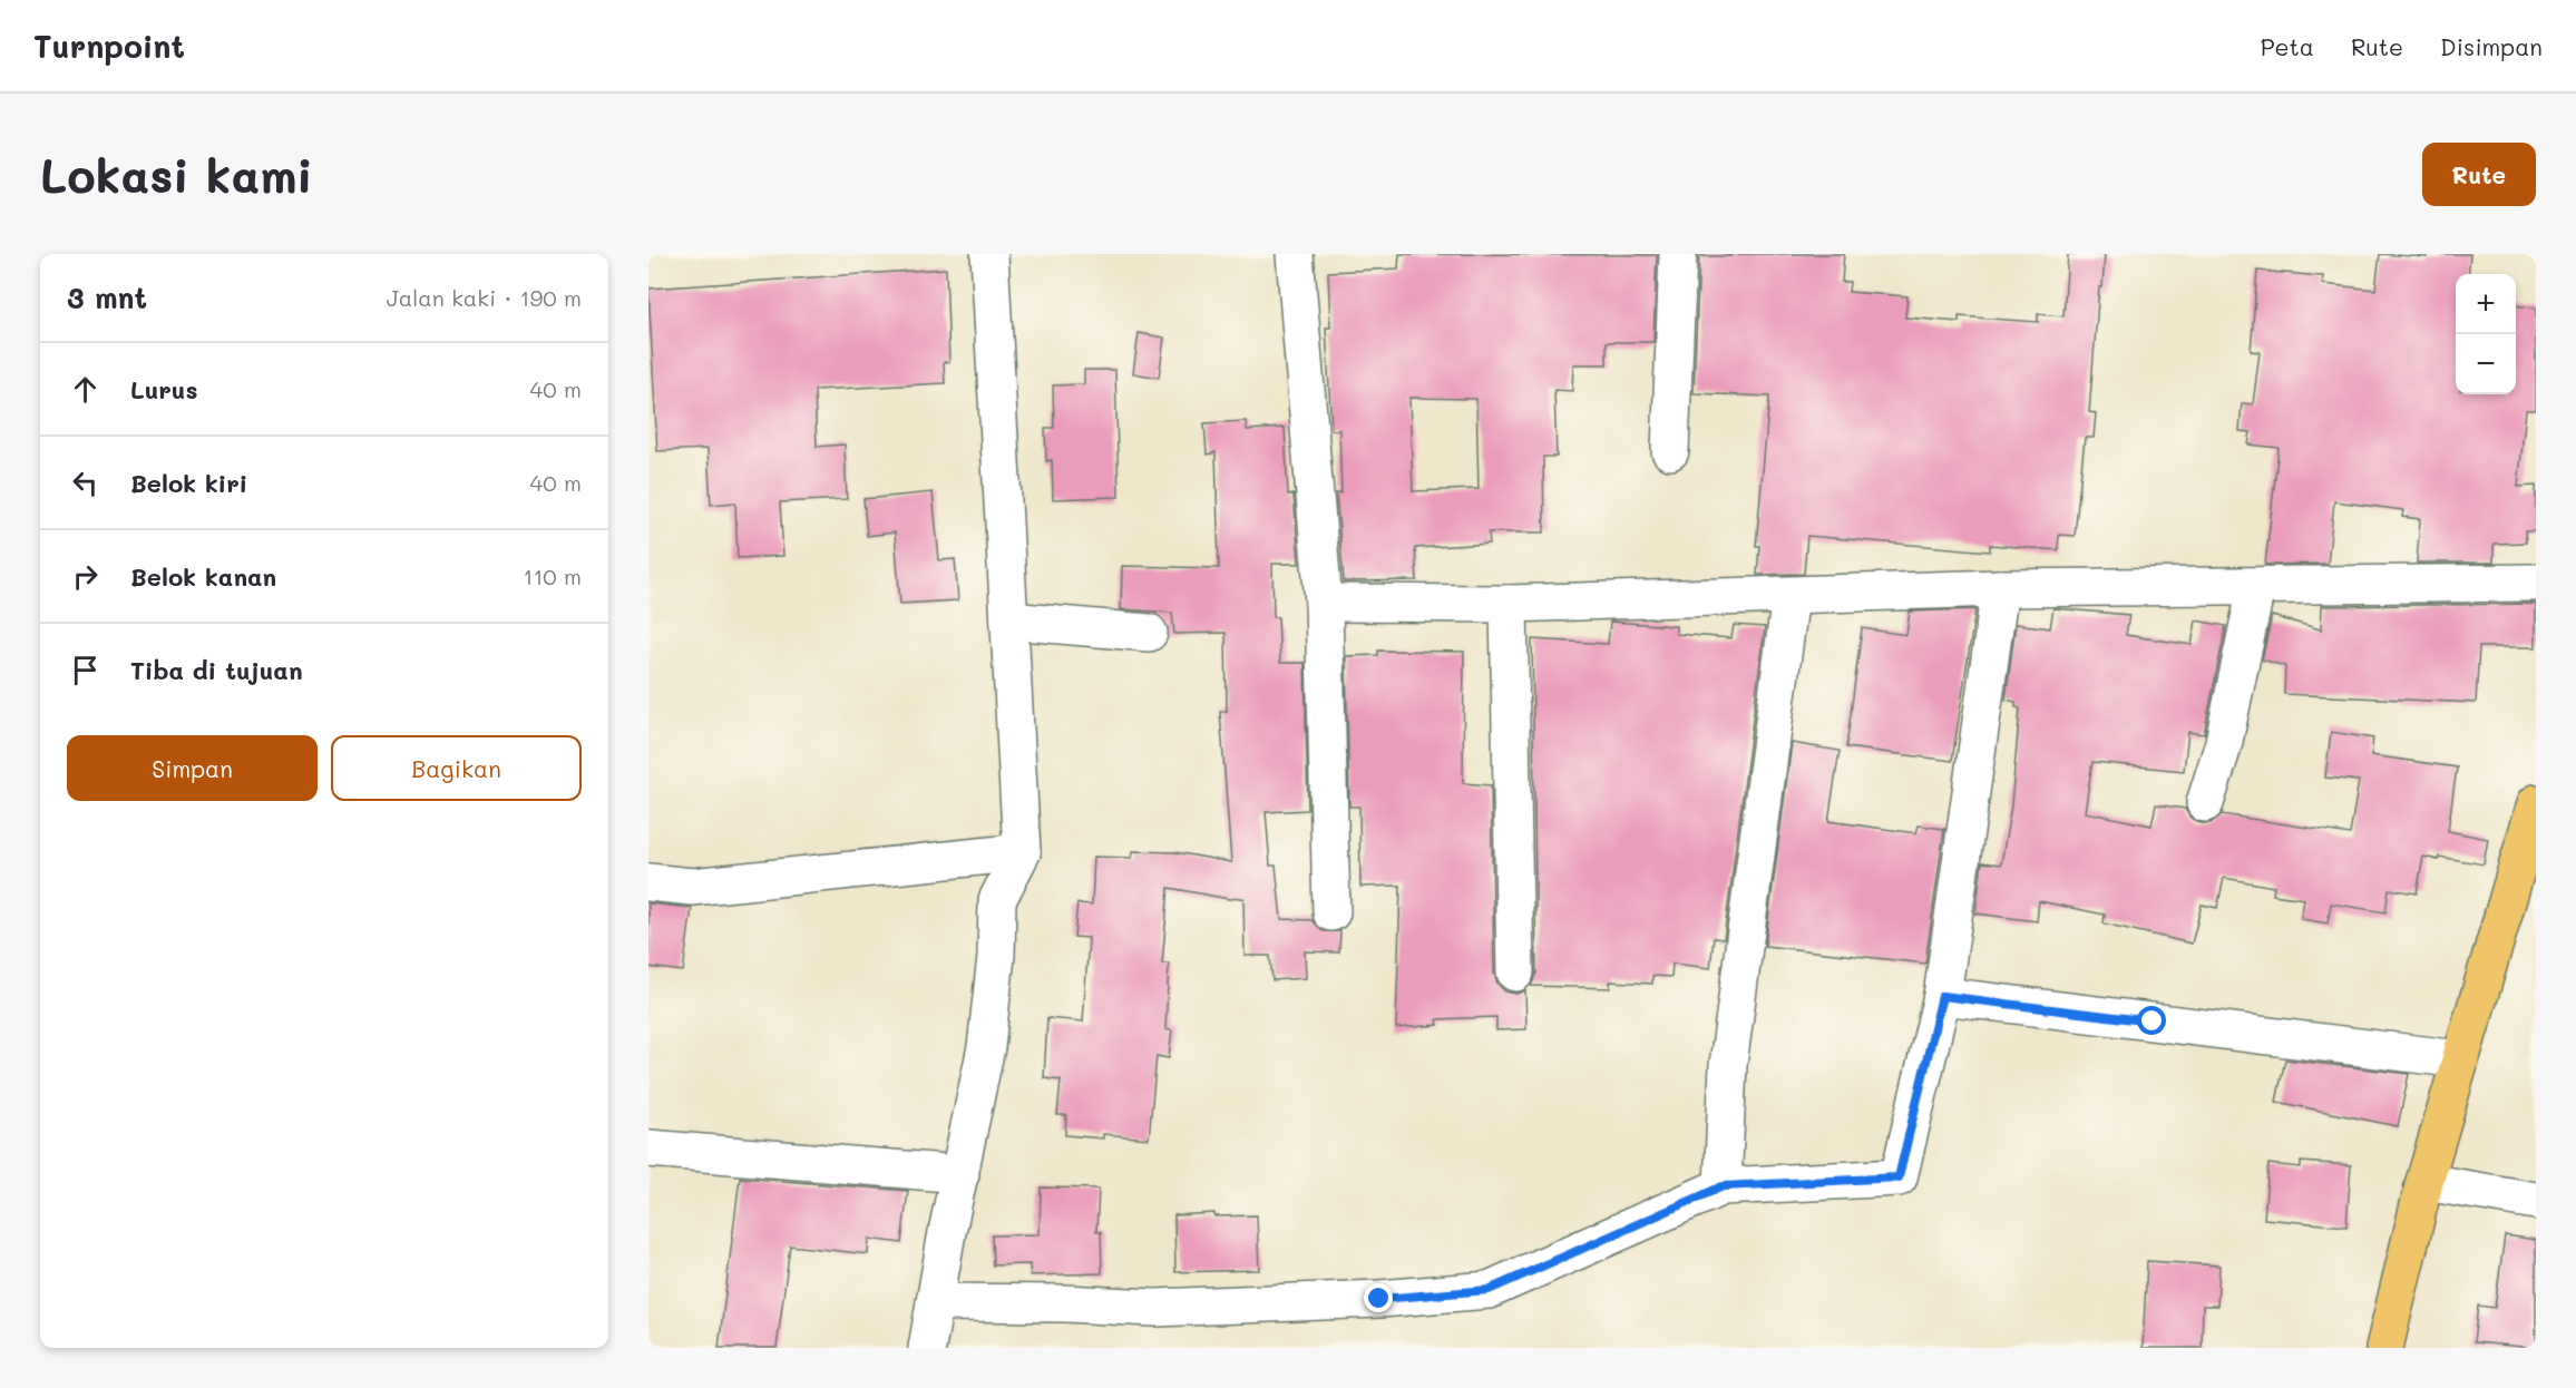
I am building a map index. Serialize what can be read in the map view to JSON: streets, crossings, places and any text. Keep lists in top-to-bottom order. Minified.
{"page":{"header":"Turnpoint","nav":["Peta","Rute","Disimpan"],"buttons":["Rute",["Simpan","Bagikan"]],"title":"Lokasi kami","heading":["3 mnt","Jalan kaki · 190 m"],"map_buttons":["+","−"],"list":[["Lurus","40 m"],["Belok kiri","40 m"],["Belok kanan","110 m"],"Tiba di tujuan"]}}
